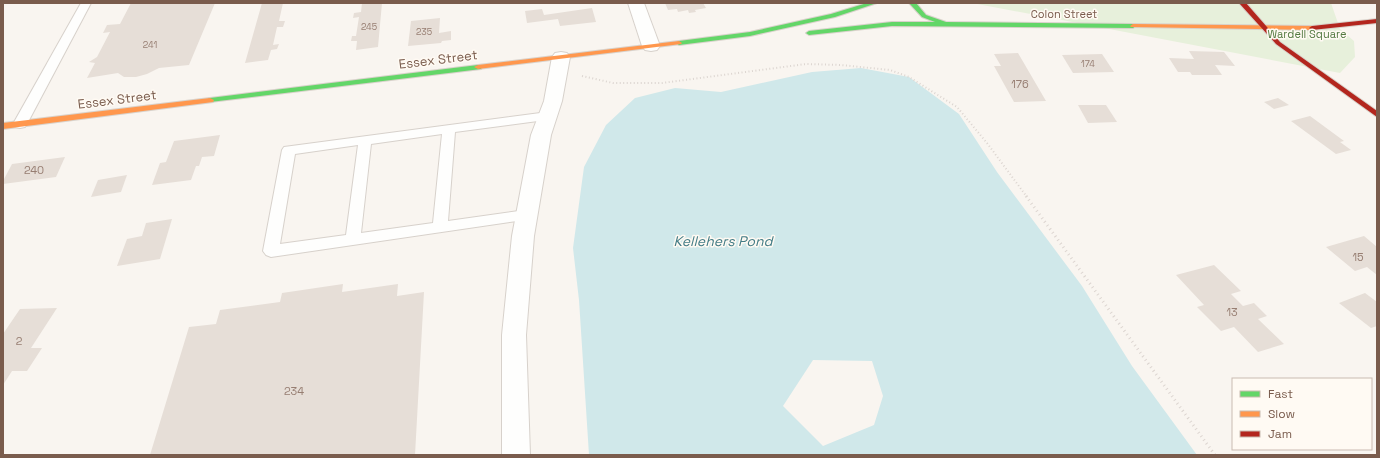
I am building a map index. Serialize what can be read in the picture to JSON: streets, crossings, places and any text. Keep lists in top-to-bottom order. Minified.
{"streets":{"main road":["Colon Street","Essex Street"]},"crossings":[["Colon Street","Essex Street"]],"water":["Kellehers Pond"],"parks":["Wardell Square"],"house_numbers":["245","235","241","174","176","240","15","13","2","234"],"legend":["Fast","Slow","Jam"]}
